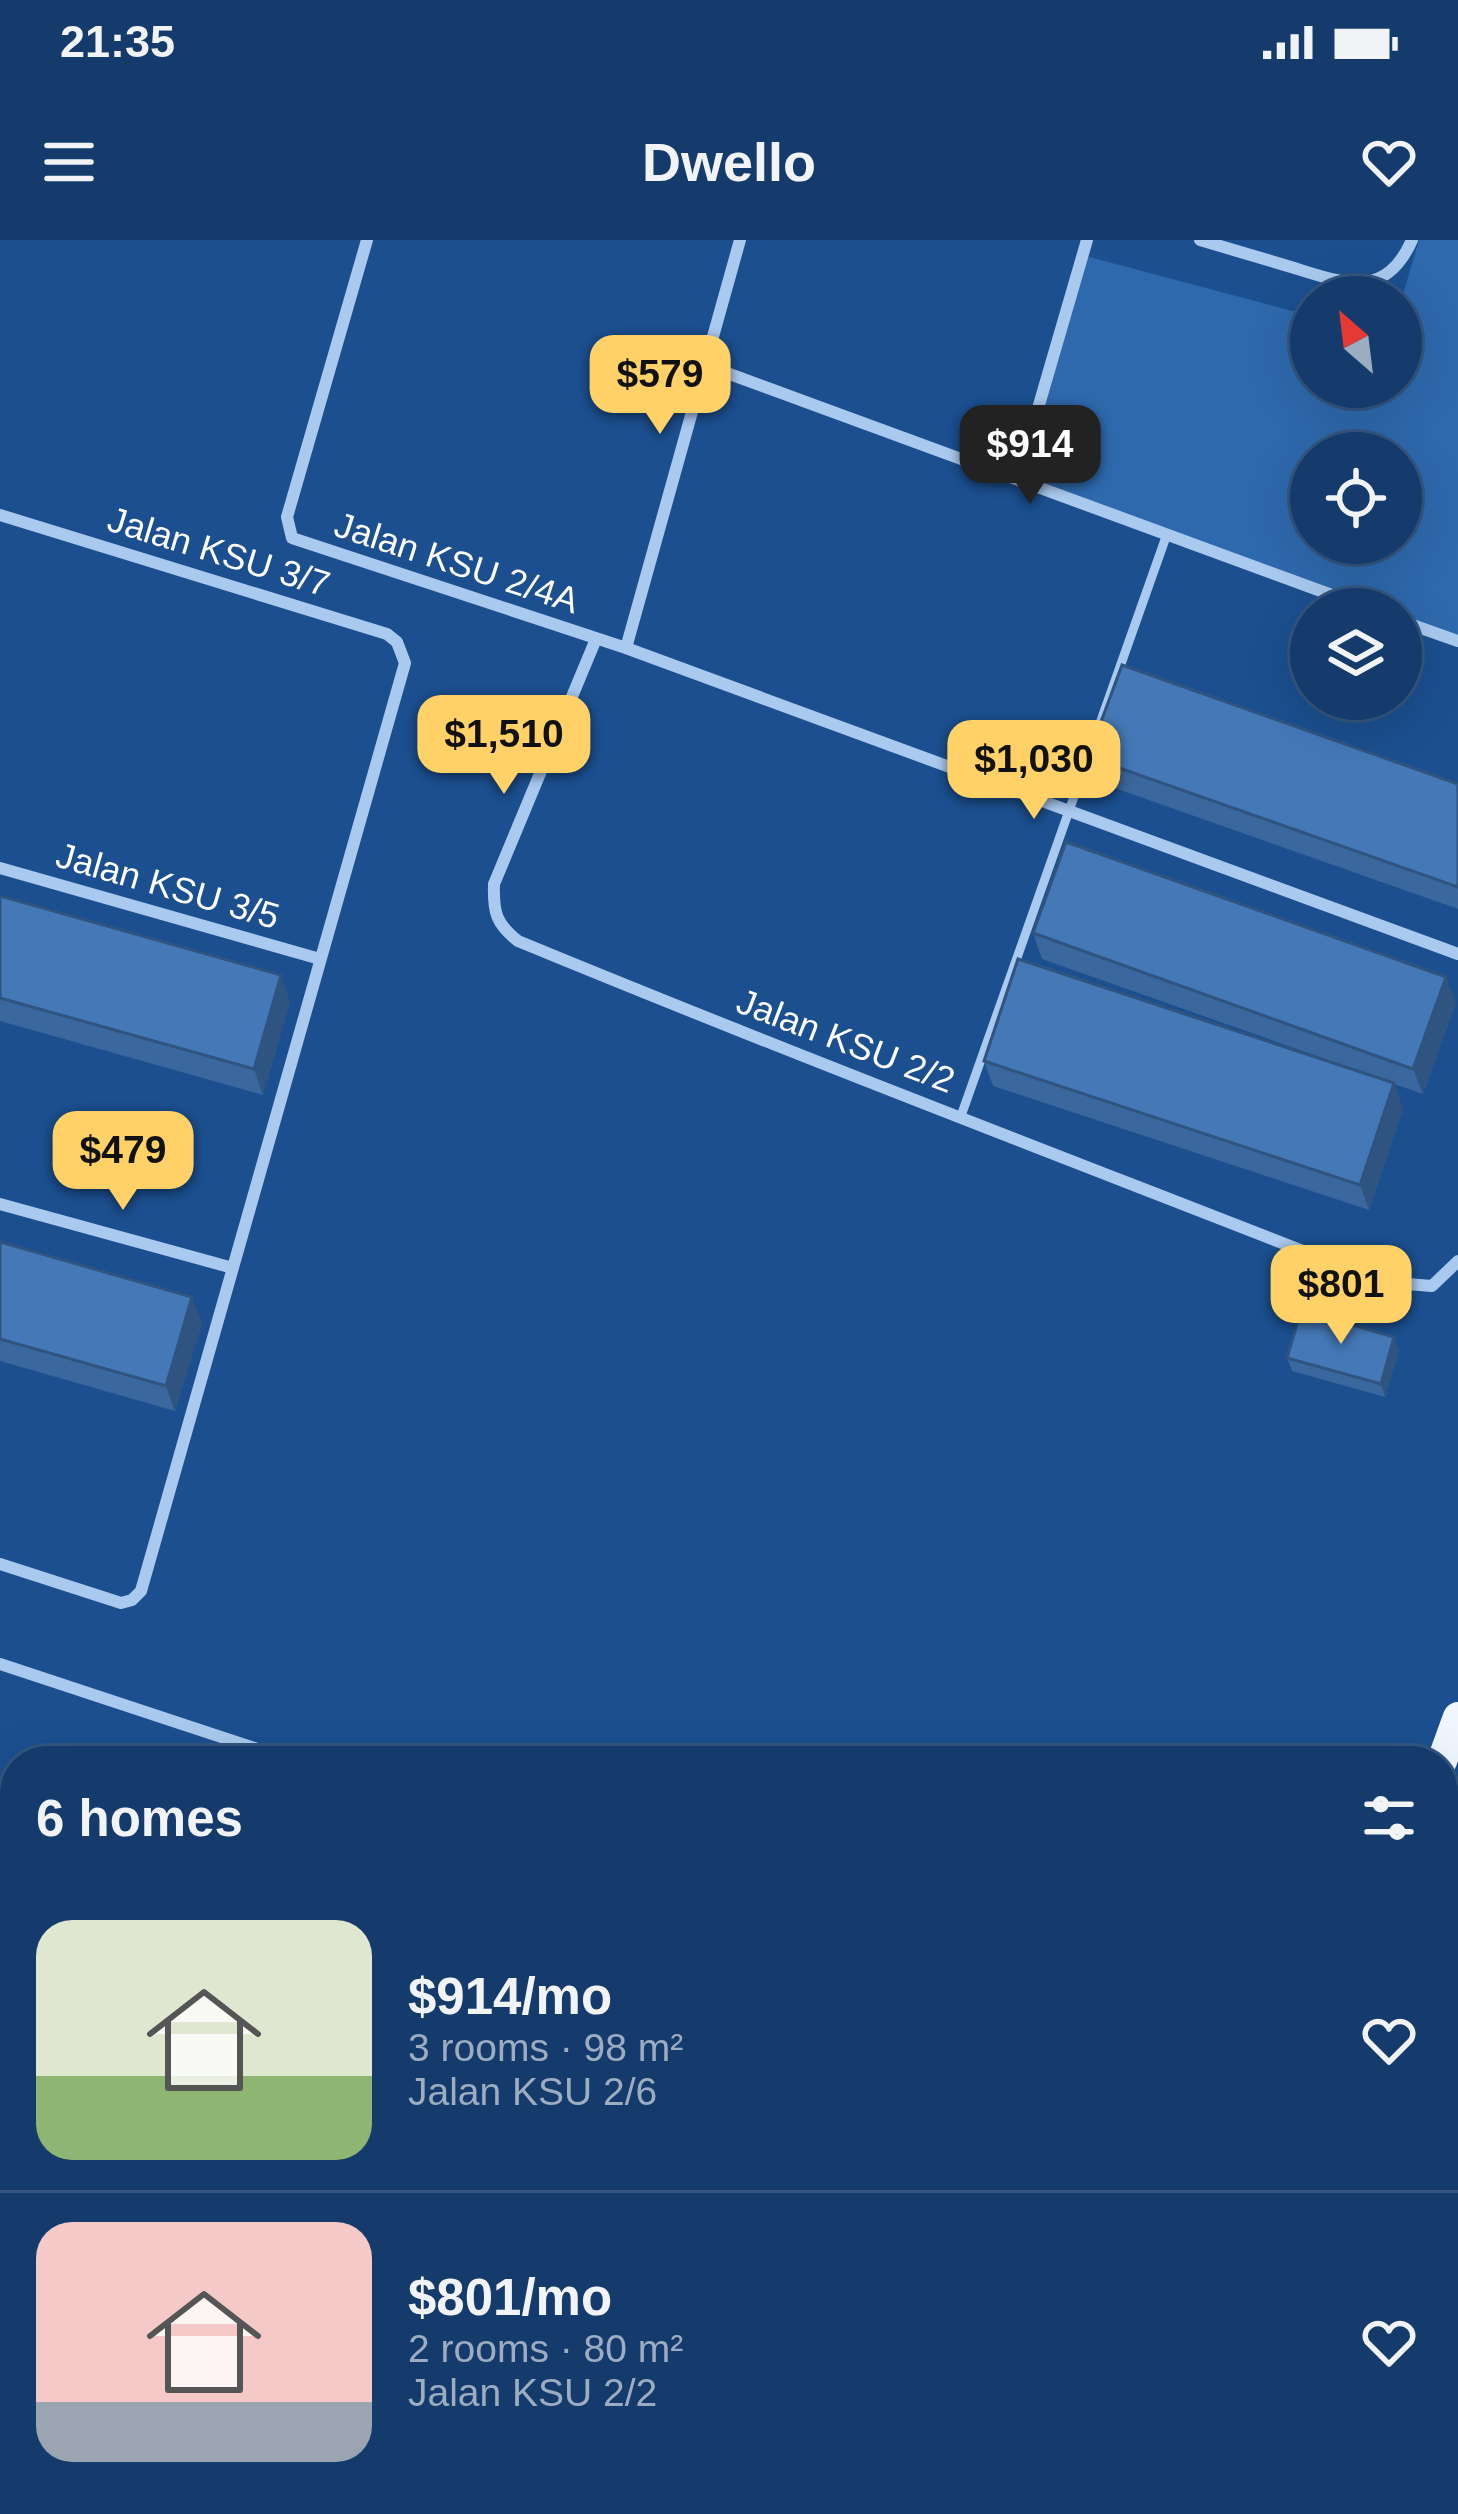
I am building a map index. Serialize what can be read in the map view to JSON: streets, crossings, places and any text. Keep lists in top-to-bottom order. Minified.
{"streets":{"street":["Jalan KSU 3/7","Jalan KSU 2/4A","Jalan KSU 3/5","Jalan KSU 2/2"]},"crossings":[["Jalan KSU 3/7","Jalan KSU 3/5"],["Jalan KSU 2/4A","Jalan KSU 2/2"]],"north":"top left","page":{"status":"21:35","header":"Dwello","price":["$579","$914","$1,510","$1,030","$479","$801"],"heading":"6 homes","list":[{"name":"$914/mo","note":"3 rooms · 98 m² · Jalan KSU 2/6"},{"name":"$801/mo","note":"2 rooms · 80 m² · Jalan KSU 2/2"}]}}
